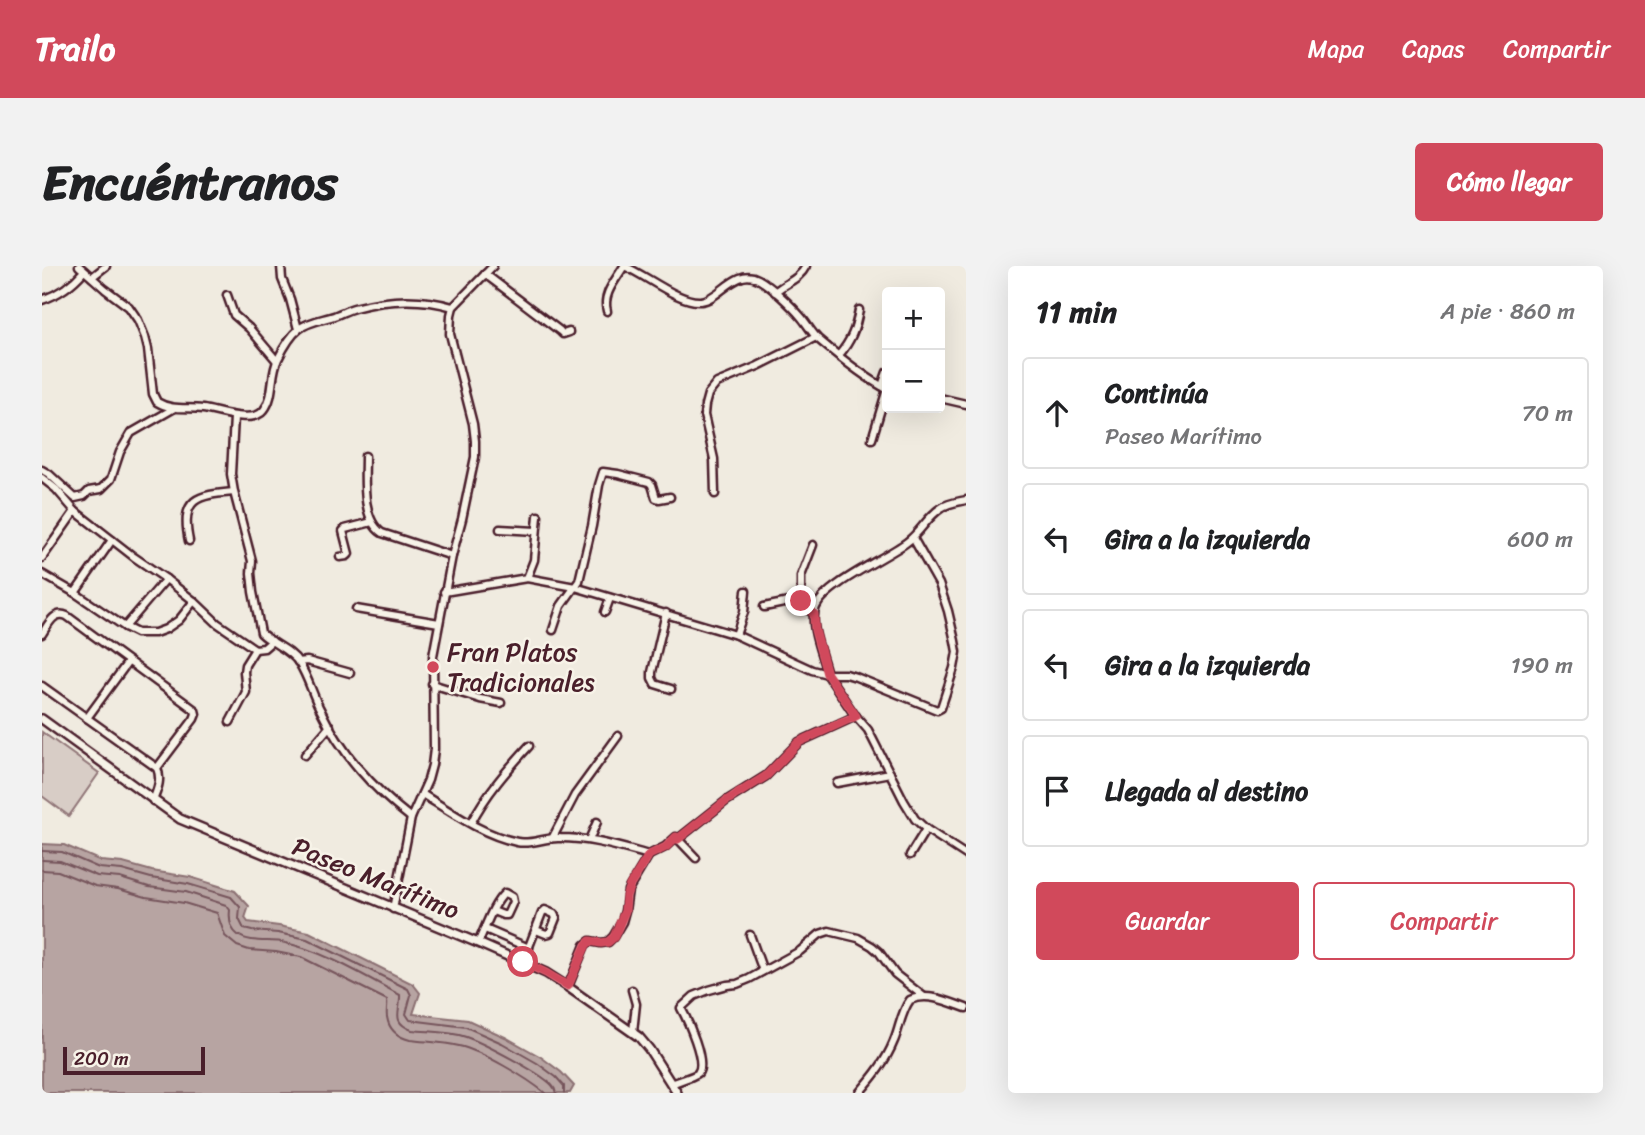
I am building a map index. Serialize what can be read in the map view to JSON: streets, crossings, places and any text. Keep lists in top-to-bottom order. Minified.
{"streets":{"main road":["Paseo Marítimo"]},"places":["Fran Platos Tradicionales"],"scale_bar":"200 m","page":{"header":"Trailo","nav":["Mapa","Capas","Compartir"],"title":"Encuéntranos","buttons":["Cómo llegar",["Guardar","Compartir"]],"heading":["11 min","A pie · 860 m"],"map_buttons":["+","−"],"list":[["Continúa","Paseo Marítimo","70 m"],["Gira a la izquierda","600 m"],["Gira a la izquierda","190 m"],"Llegada al destino"],"scale":"200 m"}}
